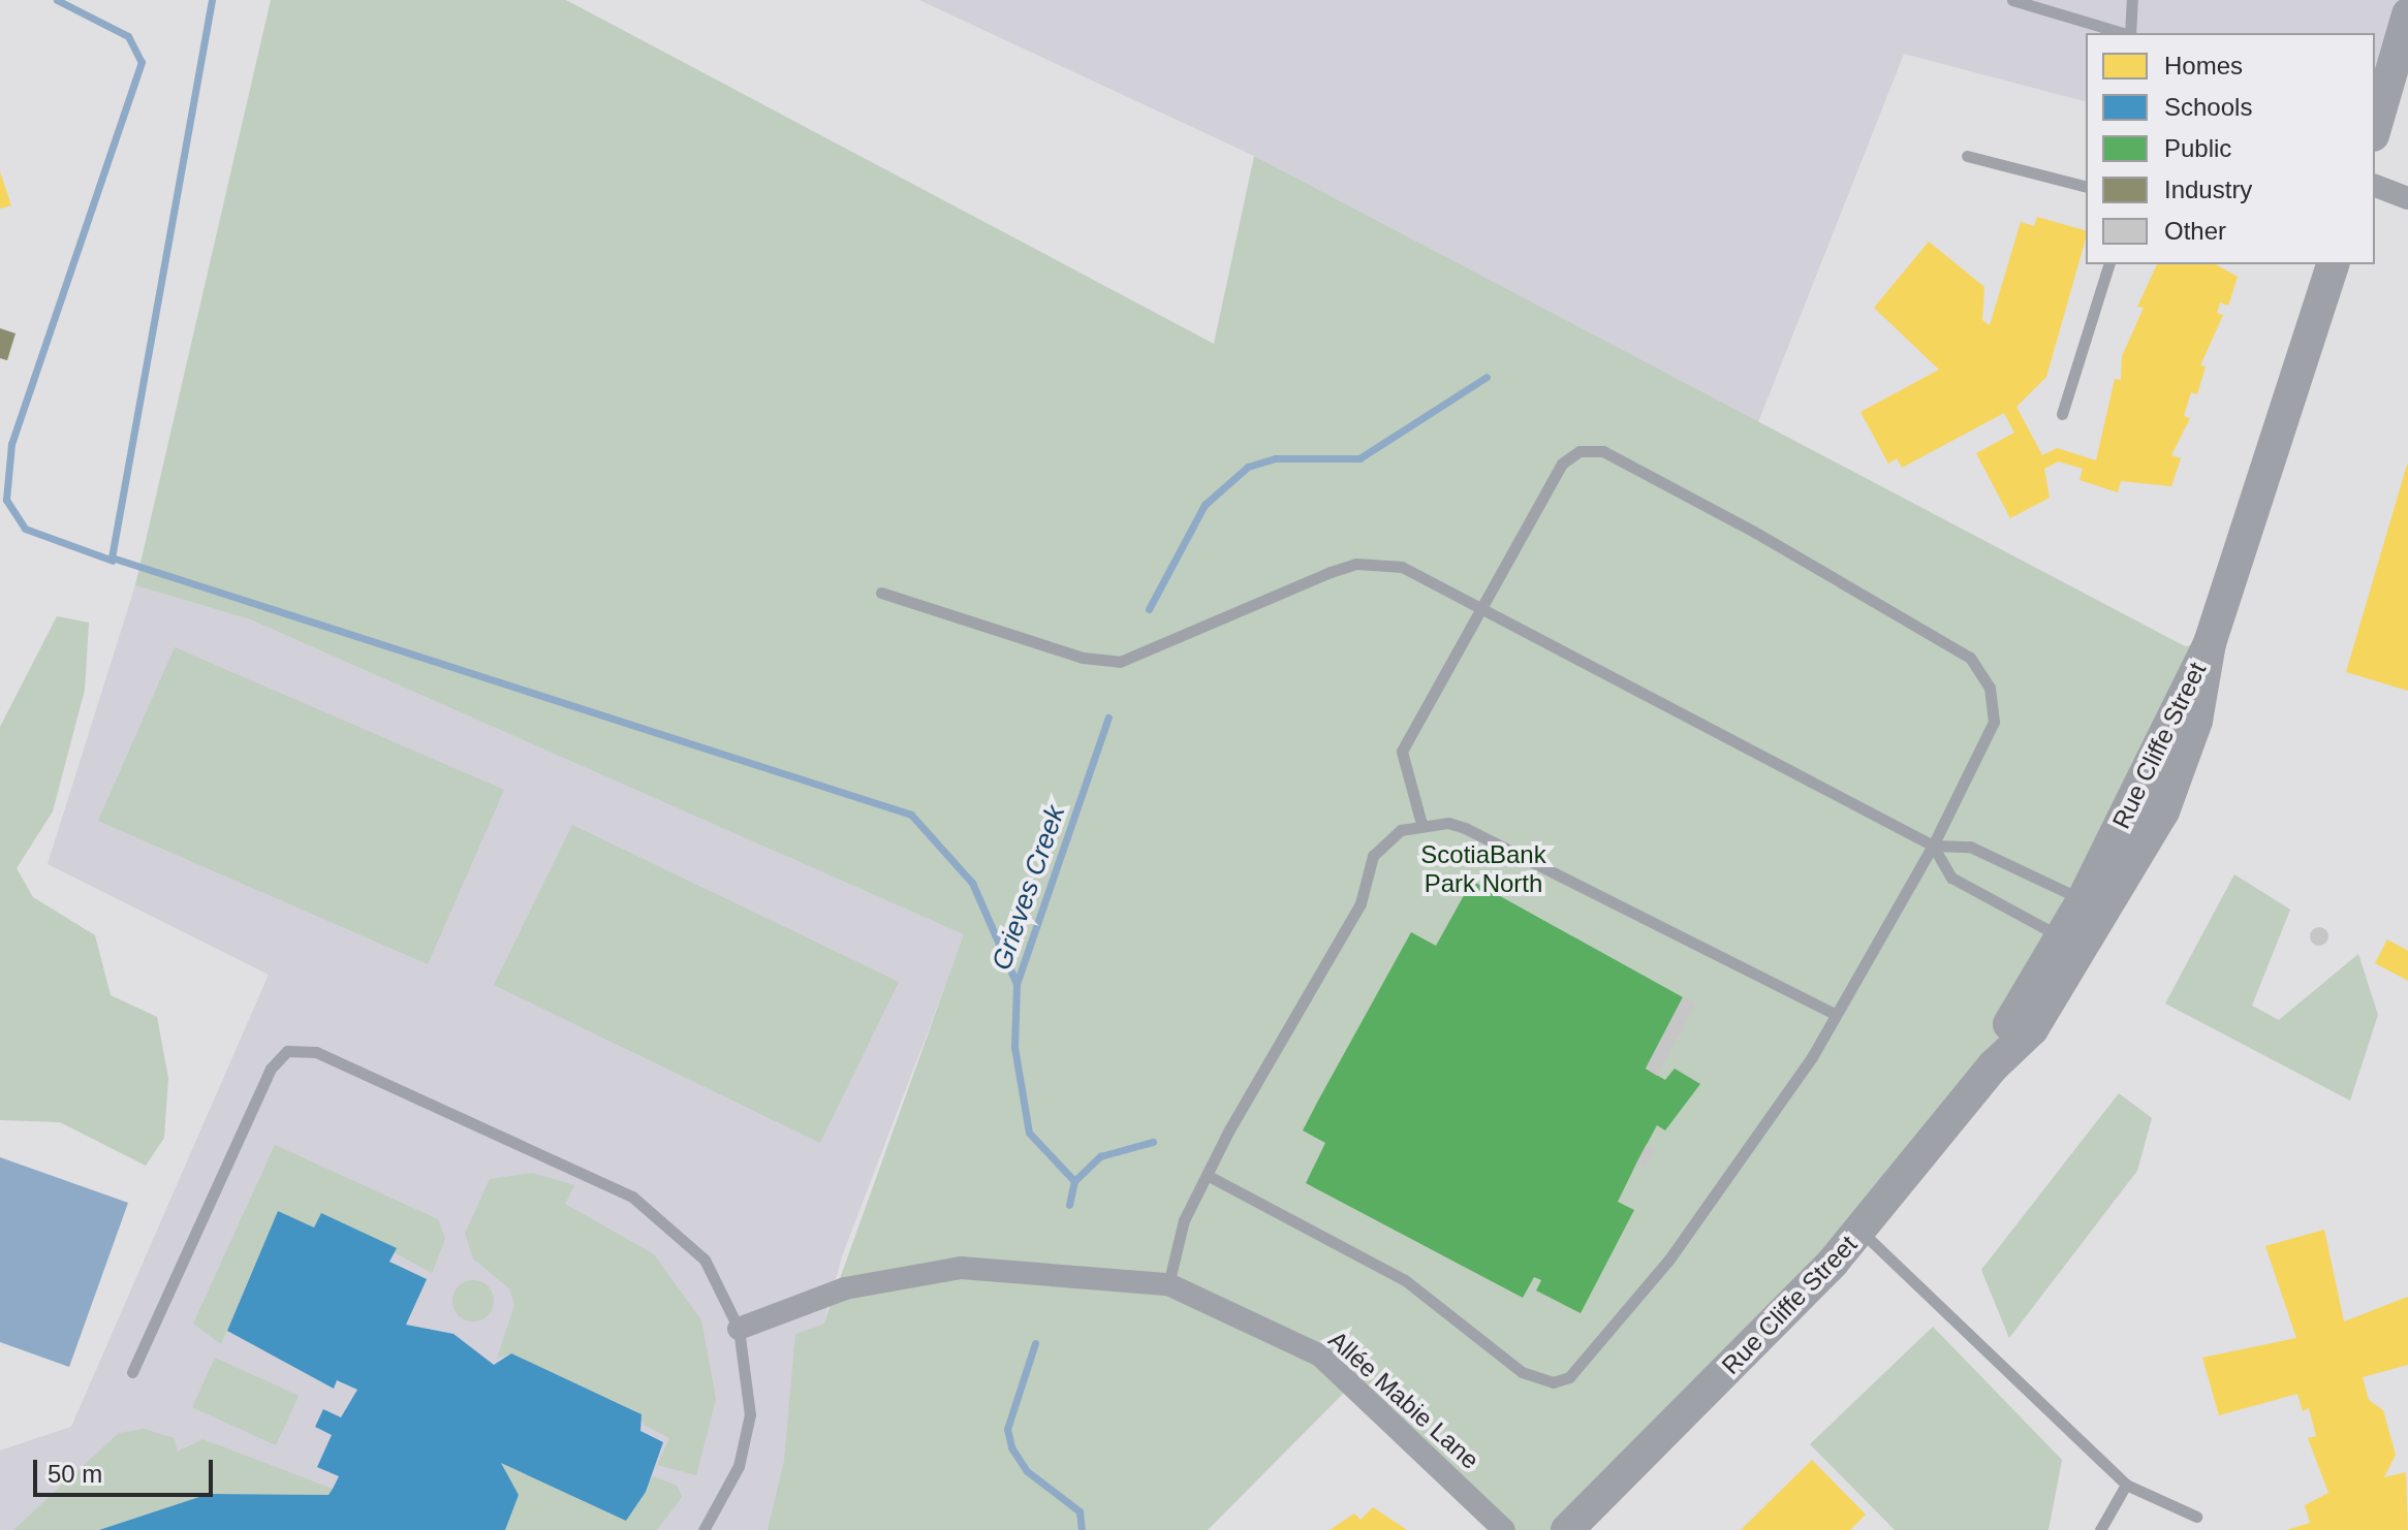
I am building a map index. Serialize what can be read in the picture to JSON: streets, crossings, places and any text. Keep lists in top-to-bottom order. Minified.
{"streets":{"main road":["Rue Cliffe Street"],"street":["Allée Mabie Lane"]},"water":["Grieves Creek"],"parks":["ScotiaBank Park North"],"legend":["Homes","Schools","Public","Industry","Other"],"scale_bar":"50 m"}
